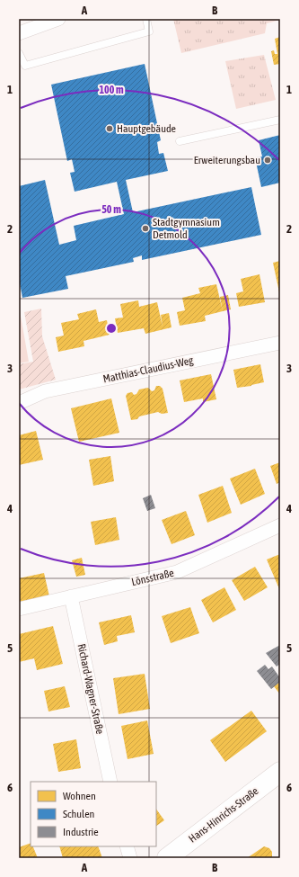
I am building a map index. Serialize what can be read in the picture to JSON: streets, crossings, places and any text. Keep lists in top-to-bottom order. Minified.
{"streets":{"main road":["Hans-Hinrichs-Straße"],"street":["Matthias-Claudius-Weg","Lönsstraße","Richard-Wagner-Straße"]},"crossings":[["Lönsstraße","Richard-Wagner-Straße"]],"places":["Hauptgebäude","Erweiterungsbau","Stadtgymnasium Detmold"],"legend":["Wohnen","Schulen","Industrie"],"grid":{"columns":["A","B"],"rows":["1","2","3","4","5","6"]},"rings":["100 m","50 m"]}
